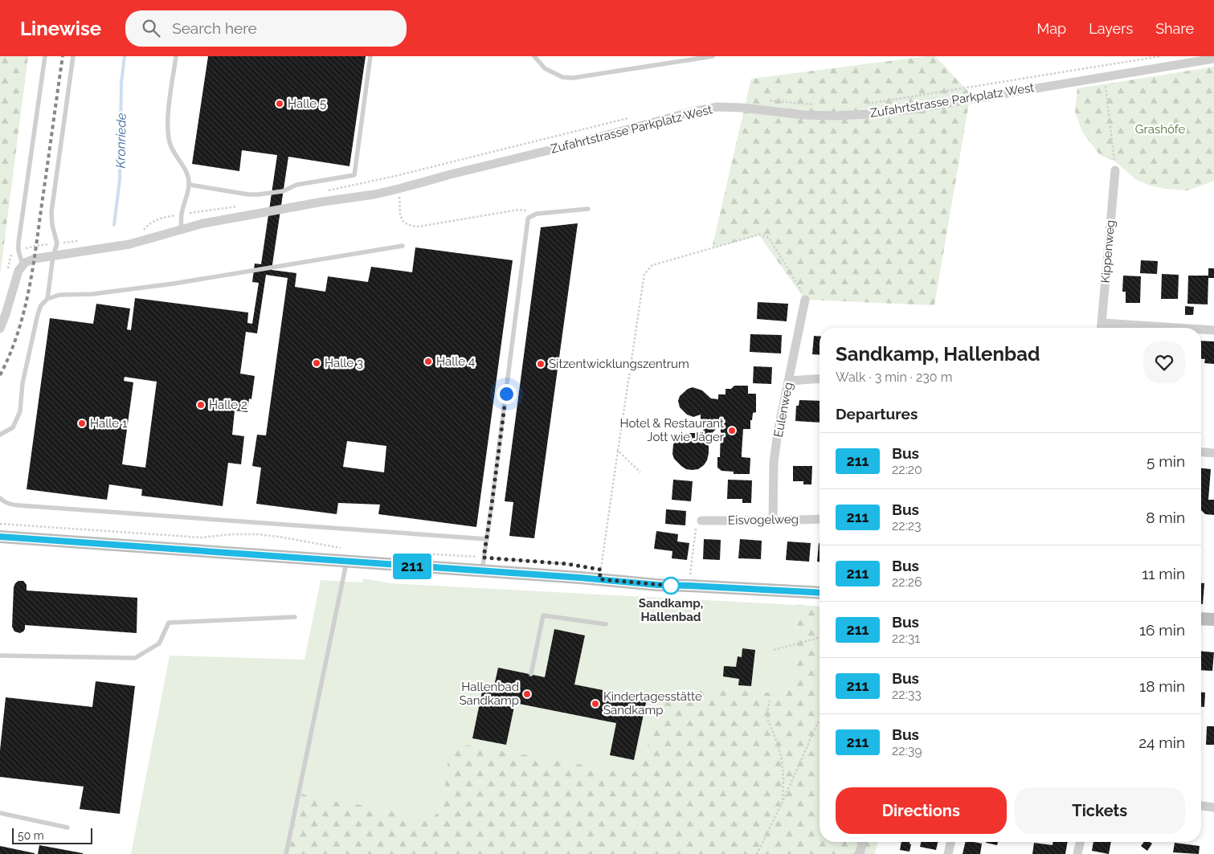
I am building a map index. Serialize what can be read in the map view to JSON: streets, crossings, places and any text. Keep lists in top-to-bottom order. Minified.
{"streets":{"street":["Zufahrtstrasse Parkplatz West","Kippenweg","Eulenweg","Eisvogelweg"]},"crossings":[["Eulenweg","Eisvogelweg"]],"water":["Kronriede"],"parks":["Grashöfe"],"places":["Halle 5","Halle 4","Halle 3","Sitzentwicklungszentrum","Halle 2","Halle 1","Hotel & Restaurant Jott wie Jäger","Sandkamp, Hallenbad","Hallenbad Sandkamp","Kindertagesstätte Sandkamp"],"lines":["bus line 211"],"scale_bar":"50 m","page":{"header":"Linewise","search":"Search here","nav":["Map","Layers","Share"],"on_map":"211","heading":[["Sandkamp, Hallenbad","Walk · 3 min · 230 m"],"Departures"],"list":[{"mark":"211","name":"Bus","note":"22:20","value":"5 min"},{"mark":"211","name":"Bus","note":"22:23","value":"8 min"},{"mark":"211","name":"Bus","note":"22:26","value":"11 min"},{"mark":"211","name":"Bus","note":"22:31","value":"16 min"},{"mark":"211","name":"Bus","note":"22:33","value":"18 min"},{"mark":"211","name":"Bus","note":"22:39","value":"24 min"}],"buttons":["Directions","Tickets"],"scale":"50 m"}}
